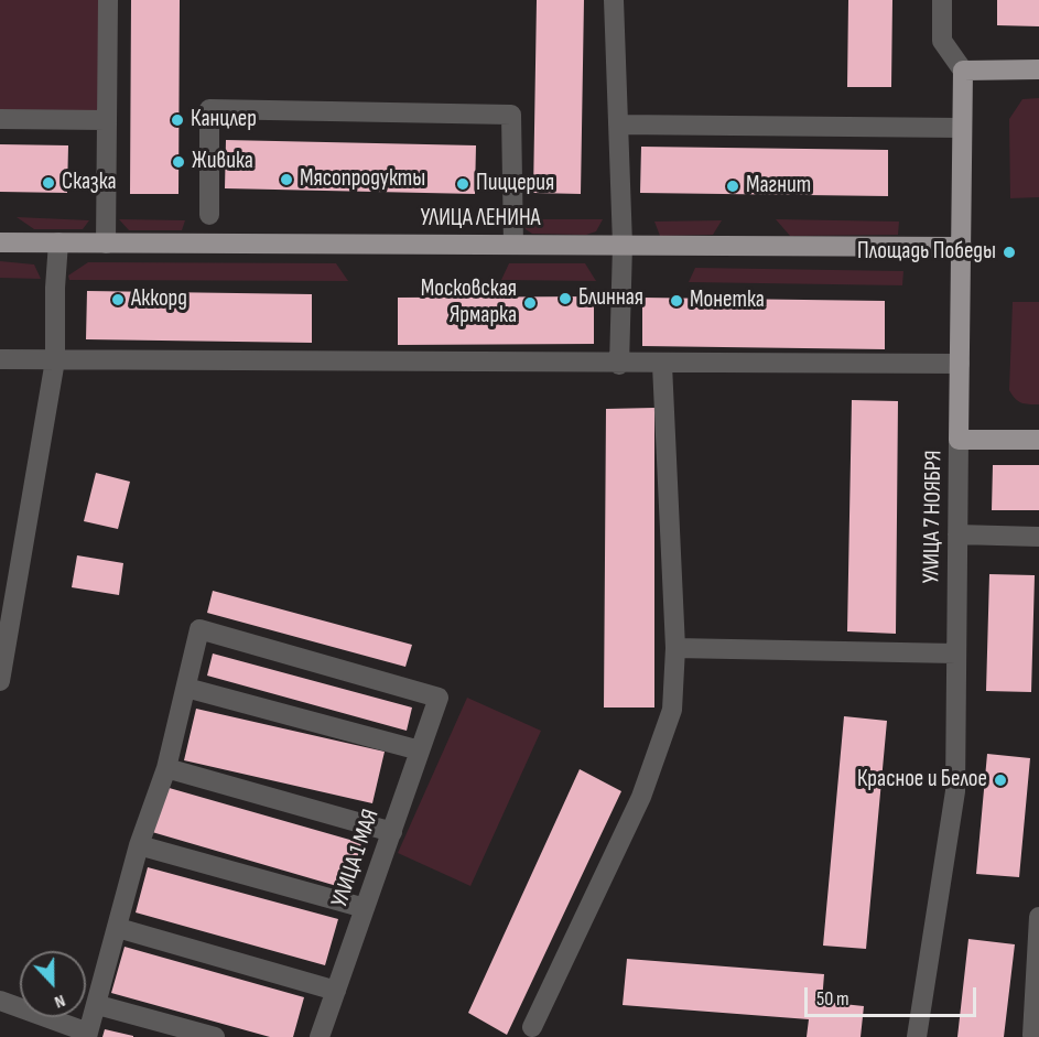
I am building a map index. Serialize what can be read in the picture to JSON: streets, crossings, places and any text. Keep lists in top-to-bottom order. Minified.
{"streets":{"main road":["УЛИЦА ЛЕНИНА","УЛИЦА 7 НОЯБРЯ"],"street":["УЛИЦА 1 МАЯ"]},"crossings":[["УЛИЦА ЛЕНИНА","УЛИЦА 7 НОЯБРЯ"]],"places":["Канцлер","Живика","Мясопродукты","Сказка","Пиццерия","Магнит","Площадь Победы","Блинная","Аккорд","Монетка","Московская Ярмарка","Красное и Белое"],"scale_bar":"50 m","north":"bottom"}
